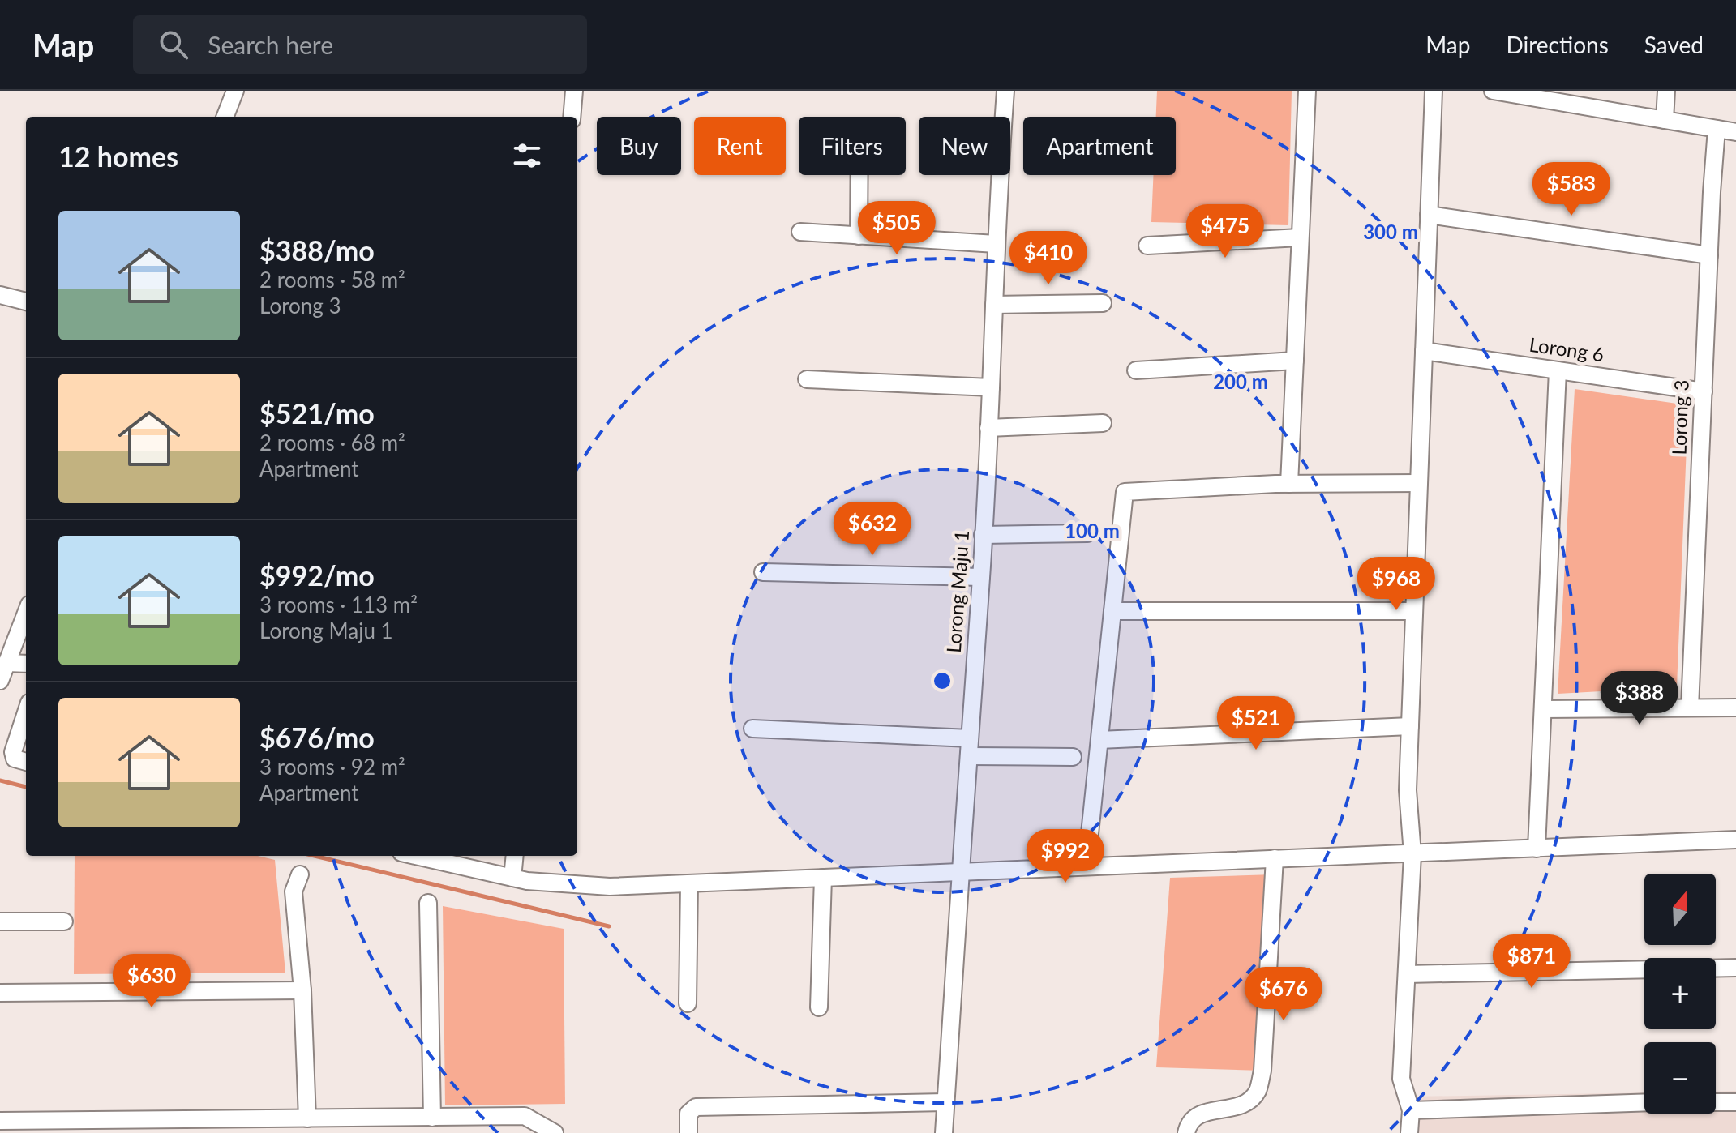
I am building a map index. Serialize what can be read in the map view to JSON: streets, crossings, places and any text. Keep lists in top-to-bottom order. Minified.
{"streets":{"street":["Lorong 6","Lorong 3","Lorong Maju 1"]},"crossings":[["Lorong 6","Lorong 3"]],"north":"top","page":{"header":"Map","search":"Search here","nav":["Map","Directions","Saved"],"chip":["Buy","Rent","Filters","New","Apartment"],"heading":"12 homes","price":["$583","$505","$475","$410","$632","$968","$388","$521","$992","$871","$630","$676"],"list":[{"name":"$388/mo","note":"2 rooms · 58 m² · Lorong 3"},{"name":"$521/mo","note":"2 rooms · 68 m² · Apartment"},{"name":"$992/mo","note":"3 rooms · 113 m² · Lorong Maju 1"},{"name":"$676/mo","note":"3 rooms · 92 m² · Apartment"}],"map_buttons":["+","−"]},"rings":["300 m","200 m","100 m"]}
